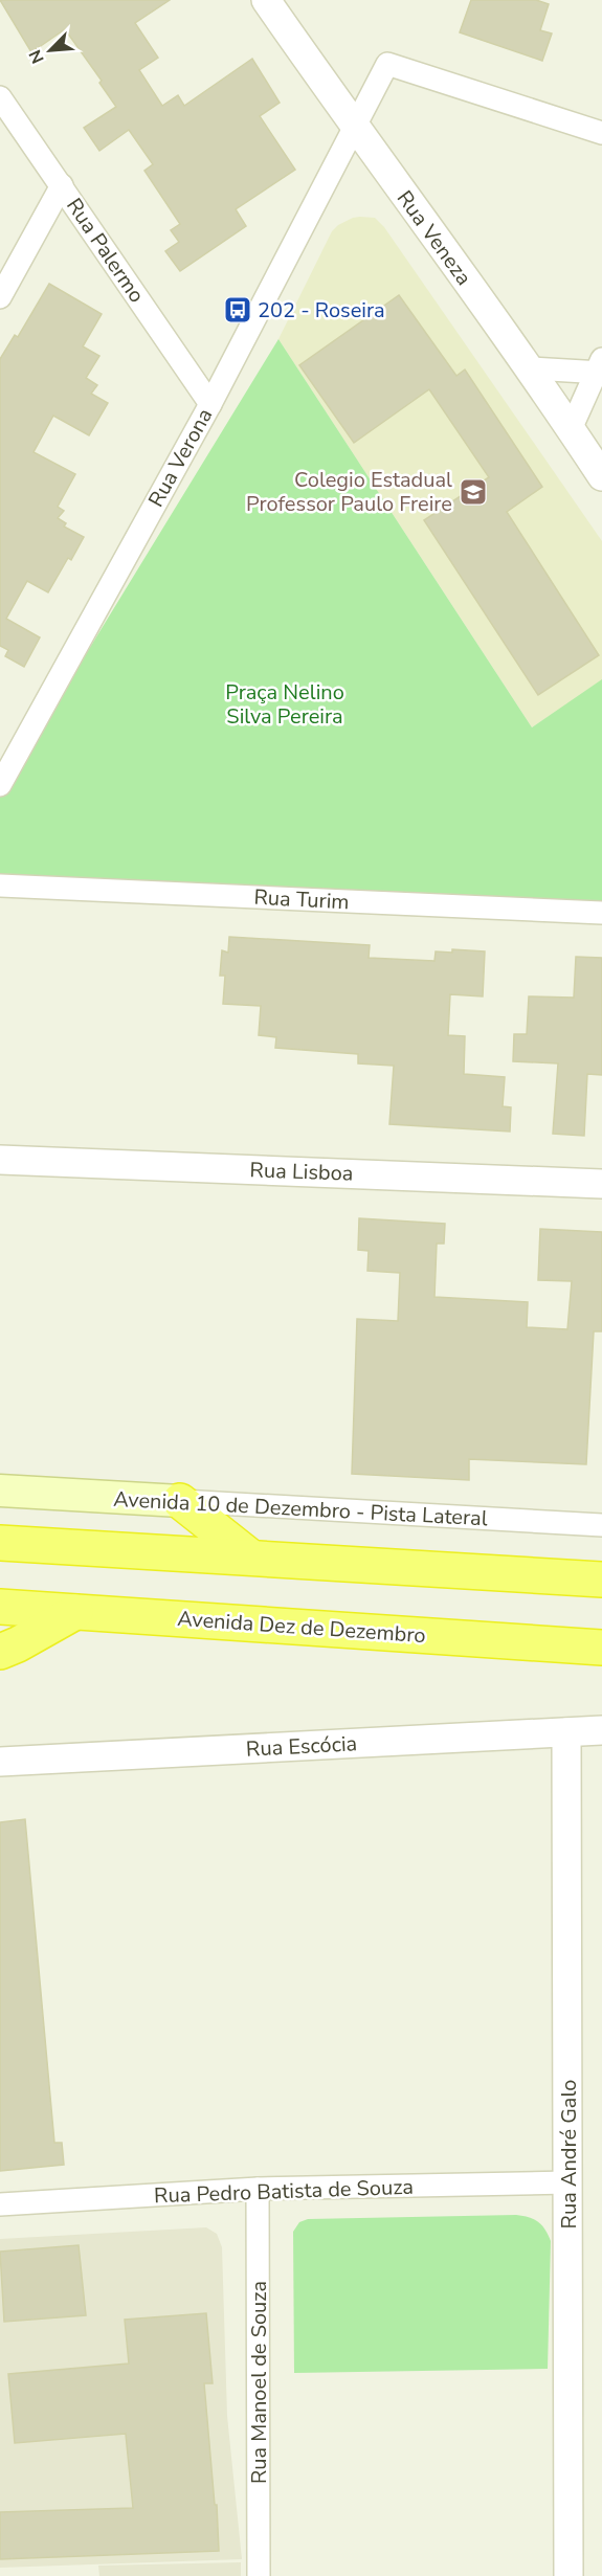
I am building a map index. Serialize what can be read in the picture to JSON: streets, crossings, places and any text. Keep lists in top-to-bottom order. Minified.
{"streets":{"highway":["Avenida Dez de Dezembro"],"main road":["Avenida 10 de Dezembro - Pista Lateral"],"street":["Rua Veneza","Rua Palermo","Rua Verona","Rua Turim","Rua Lisboa","Rua Escócia","Rua André Galo","Rua Pedro Batista de Souza","Rua Manoel de Souza"]},"crossings":[["Rua Veneza","Rua Verona"],["Rua Palermo","Rua Verona"],["Rua Escócia","Rua André Galo"],["Rua André Galo","Rua Pedro Batista de Souza"],["Rua Pedro Batista de Souza","Rua Manoel de Souza"]],"parks":["Praça Nelino Silva Pereira"],"places":{"bus stop":["202 - Roseira"],"school or university":["Colegio Estadual Professor Paulo Freire"]},"north":"bottom left"}
